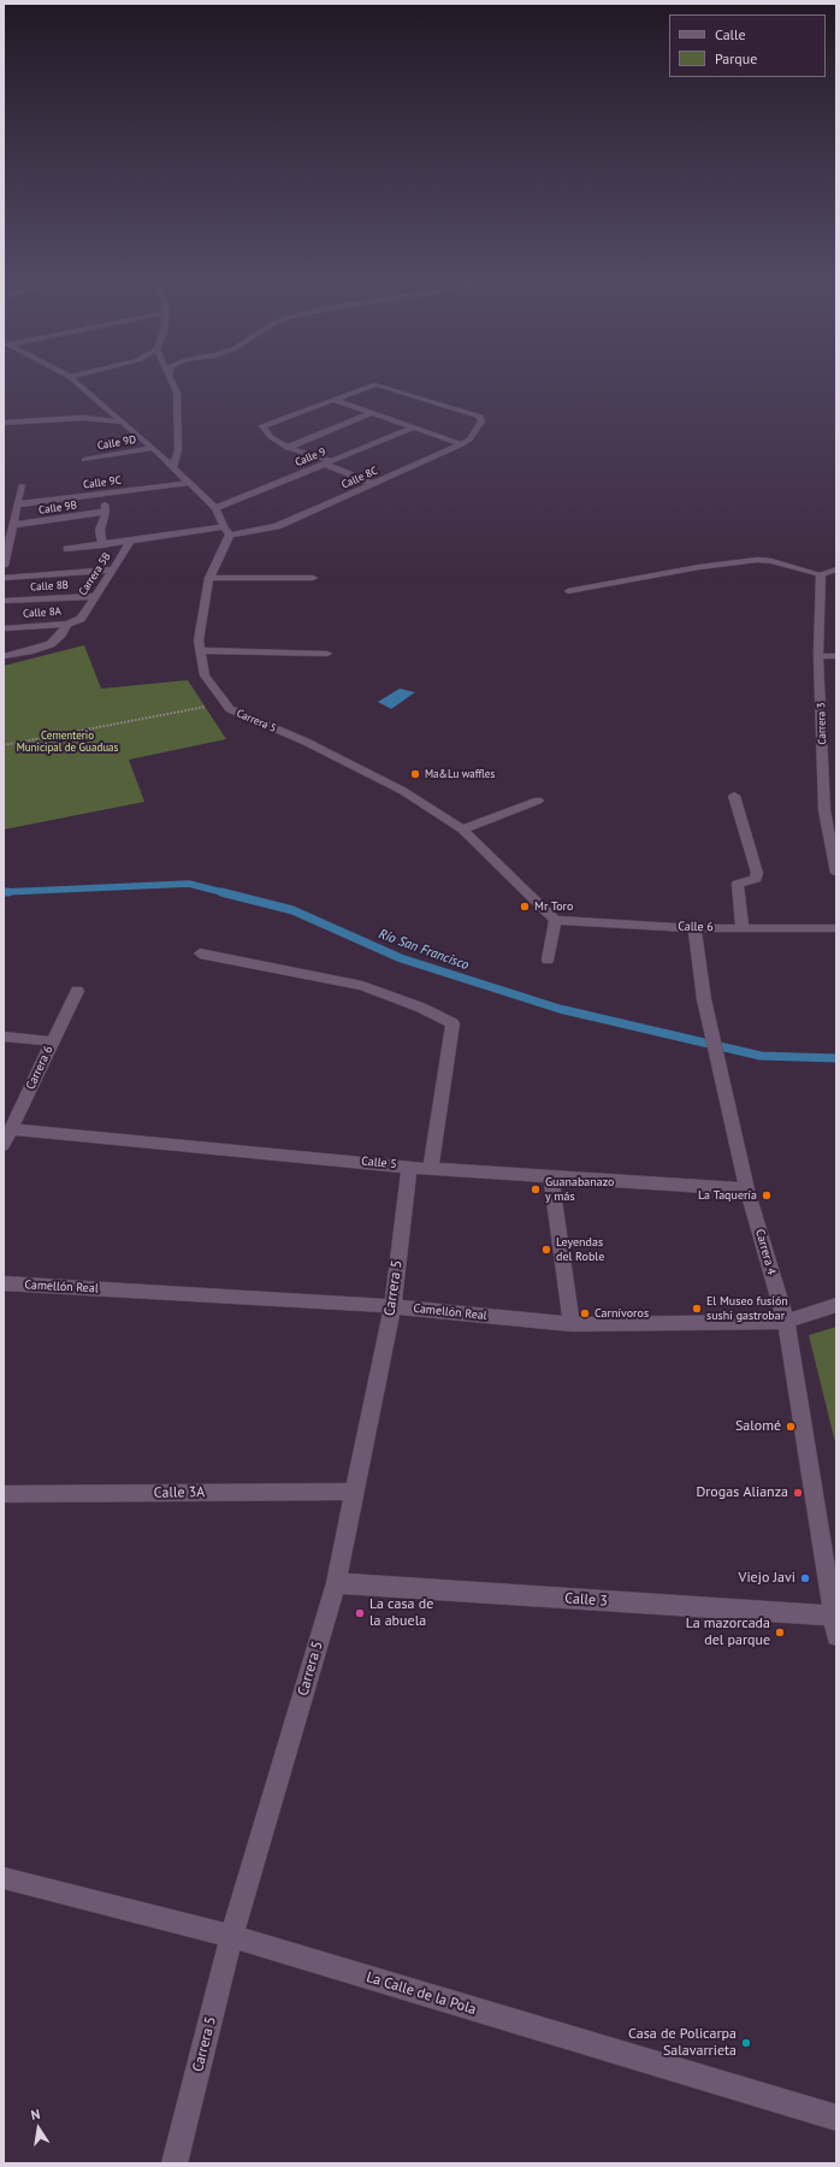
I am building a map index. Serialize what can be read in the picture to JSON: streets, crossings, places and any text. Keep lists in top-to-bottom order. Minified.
{"streets":{"street":["Calle 9D","Calle 9","Calle 8C","Calle 9C","Calle 9B","Carrera 5B","Calle 8B","Calle 8A","Carrera 5","Carrera 3","Calle 6","Carrera 6","Calle 5","Carrera 4","Camellón Real","Calle 3A","Calle 3","La Calle de la Pola"]},"crossings":[["Calle 8C","Carrera 5"],["Calle 9C","Carrera 5B"],["Calle 9B","Carrera 5B"],["Carrera 5B","Calle 8B"],["Carrera 5B","Calle 8A"],["Carrera 5","Calle 6"],["Carrera 5","Calle 5"],["Carrera 5","Camellón Real"],["Carrera 5","Calle 3A"],["Carrera 5","Calle 3"],["Carrera 5","La Calle de la Pola"],["Calle 6","Carrera 4"],["Carrera 6","Calle 5"],["Calle 5","Carrera 4"],["Carrera 4","Camellón Real"],["Carrera 4","Calle 3"]],"water":["Río San Francisco"],"parks":["Cementerio Municipal de Guaduas"],"places":["Ma&Lu waffles","Mr Toro","Guanabanazo y más","La Taquería","Leyendas del Roble","El Museo fusión sushi gastrobar","Carnívoros","Salomé","Drogas Alianza","Viejo Javi","La casa de la abuela","La mazorcada del parque","Casa de Policarpa Salavarrieta"],"legend":["Calle","Parque"],"north":"top"}
